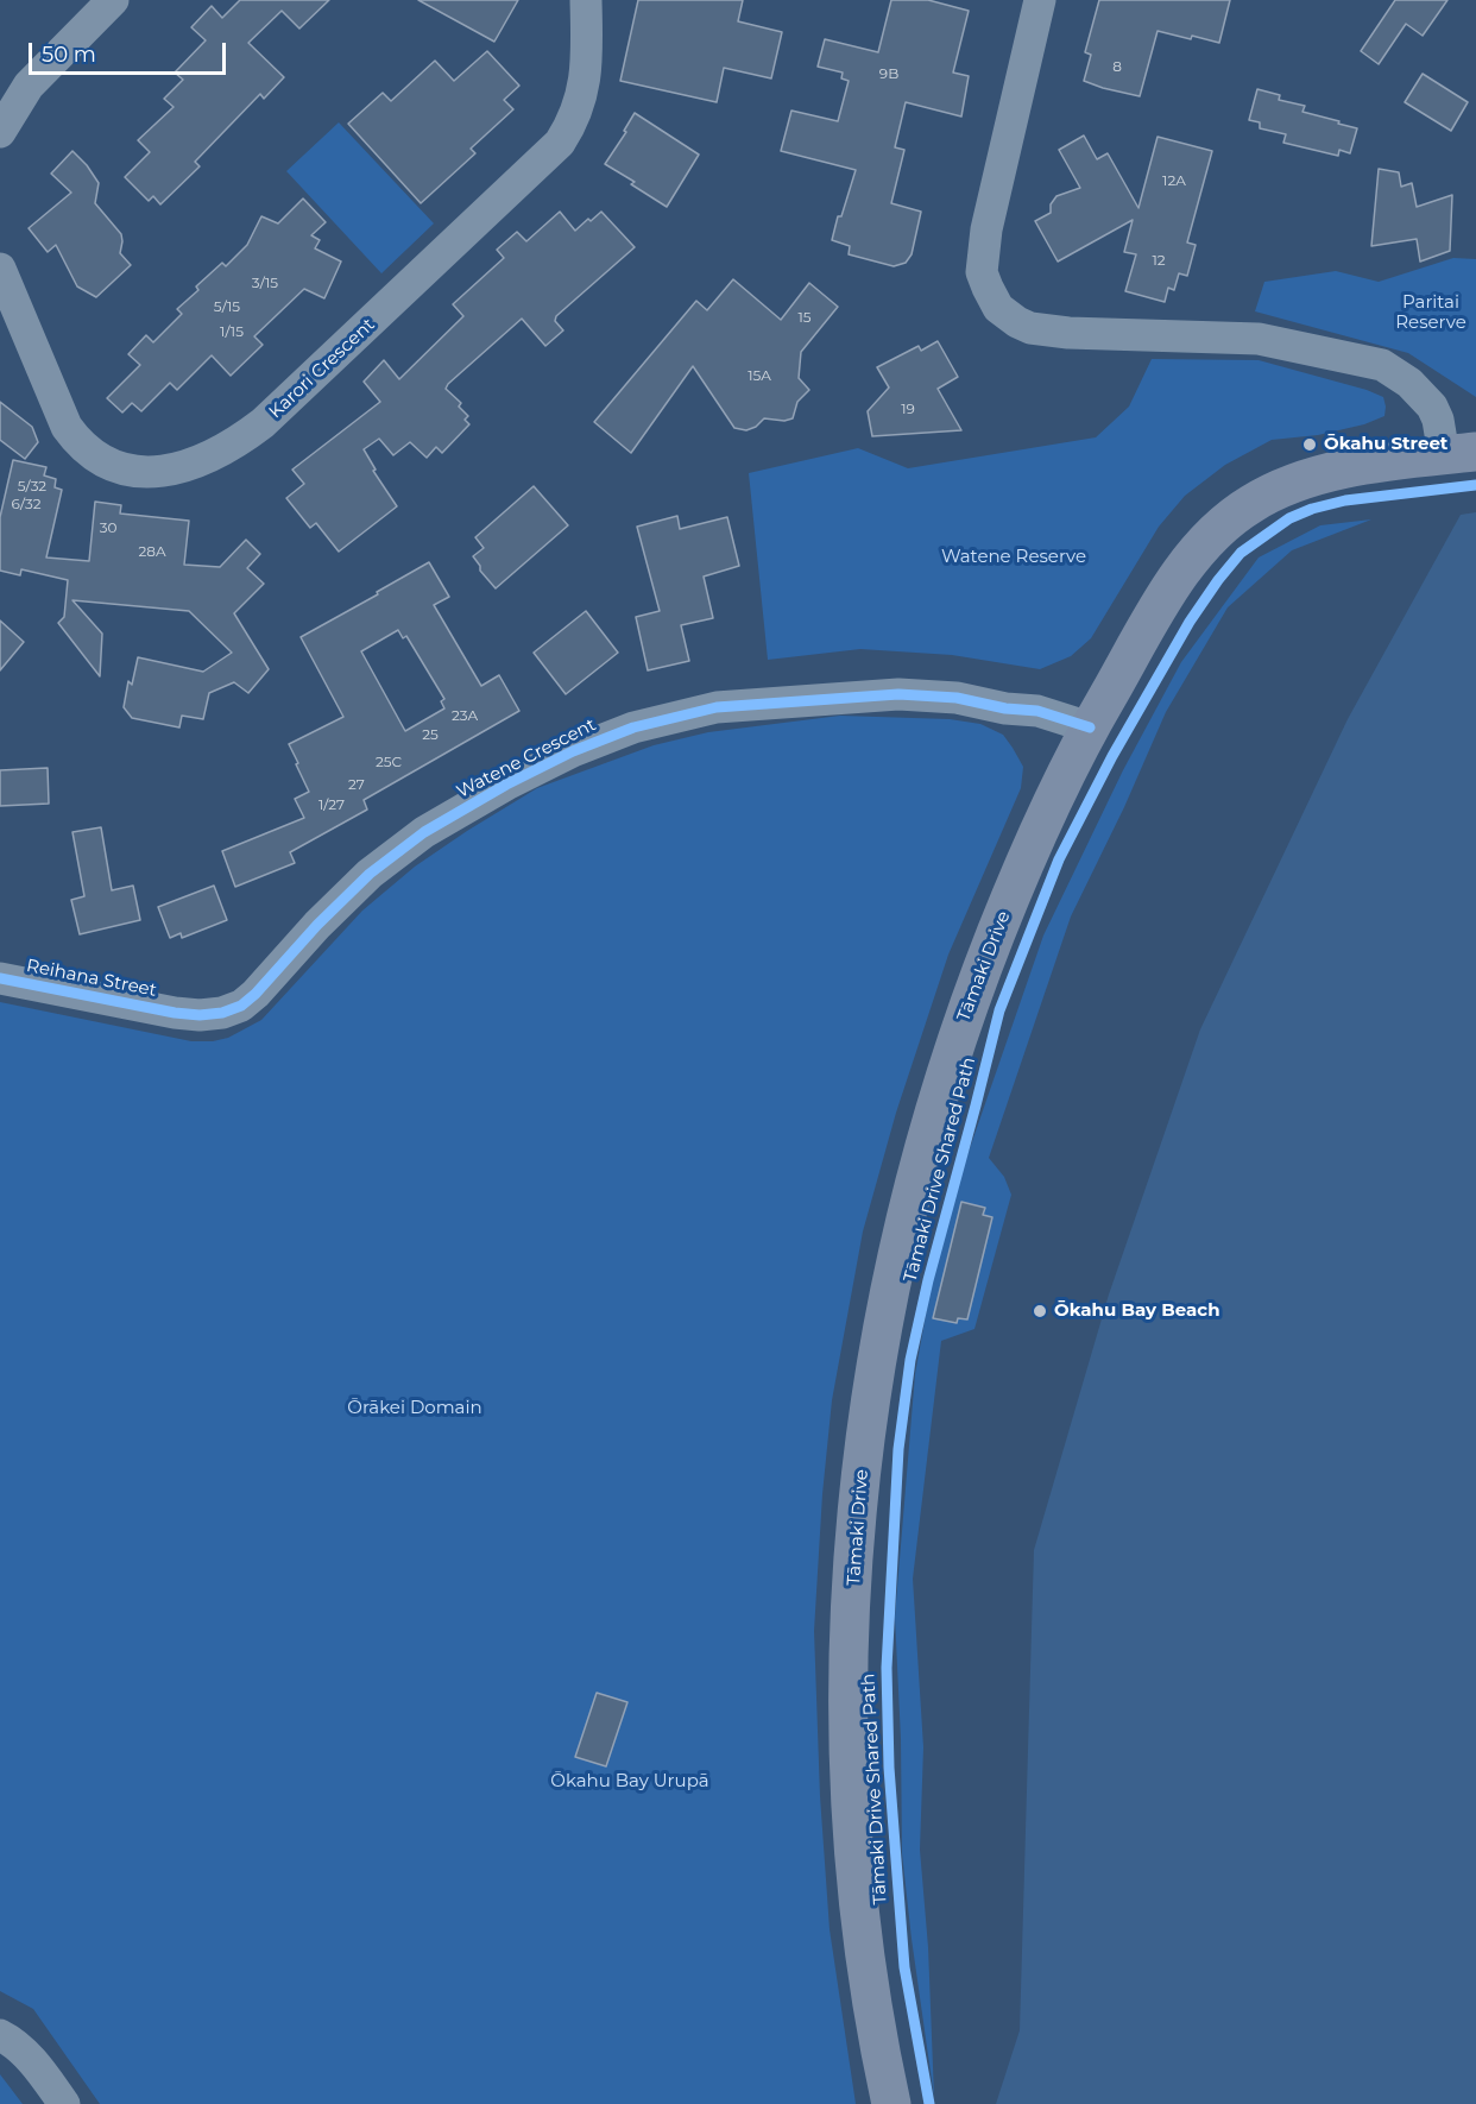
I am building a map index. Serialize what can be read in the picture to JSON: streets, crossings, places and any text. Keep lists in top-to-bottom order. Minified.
{"streets":{"main road":["Tāmaki Drive"],"street":["Karori Crescent","Watene Crescent","Reihana Street"],"cycle path":["Tāmaki Drive Shared Path"]},"crossings":[["Watene Crescent","Tāmaki Drive"],["Watene Crescent","Reihana Street"]],"parks":["Paritai Reserve","Watene Reserve","Ōrākei Domain","Ōkahu Bay Urupā"],"places":["Ōkahu Street","Ōkahu Bay Beach"],"house_numbers":["8","9B","12A","12","3/15","5/15","15","1/15","15A","19","5/32","6/32","30","28A","23A","25","25C","27","1/27"],"scale_bar":"50 m"}
